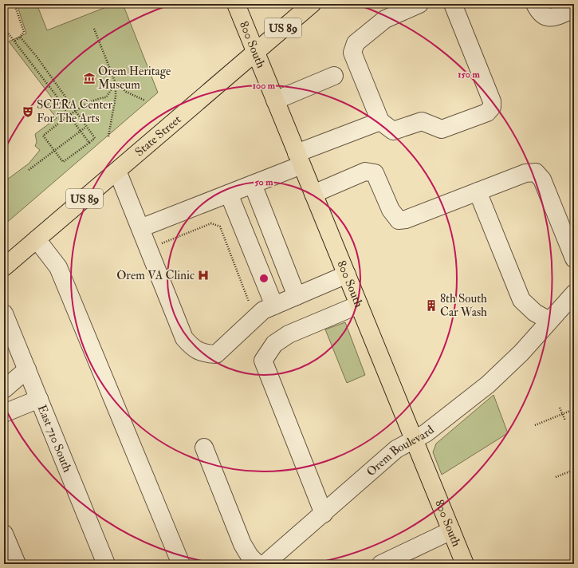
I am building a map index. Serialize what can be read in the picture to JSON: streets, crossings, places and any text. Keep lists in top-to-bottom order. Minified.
{"streets":{"main road":["US 89","800 South","State Street"],"street":["East 710 South","Orem Boulevard"]},"crossings":[["800 South","State Street"],["800 South","Orem Boulevard"]],"places":{"museum":["Orem Heritage Museum"],"theatre":["SCERA Center For The Arts"],"hospital":["Orem VA Clinic"],"building":["8th South Car Wash"]},"rings":["150 m","100 m","50 m"]}
